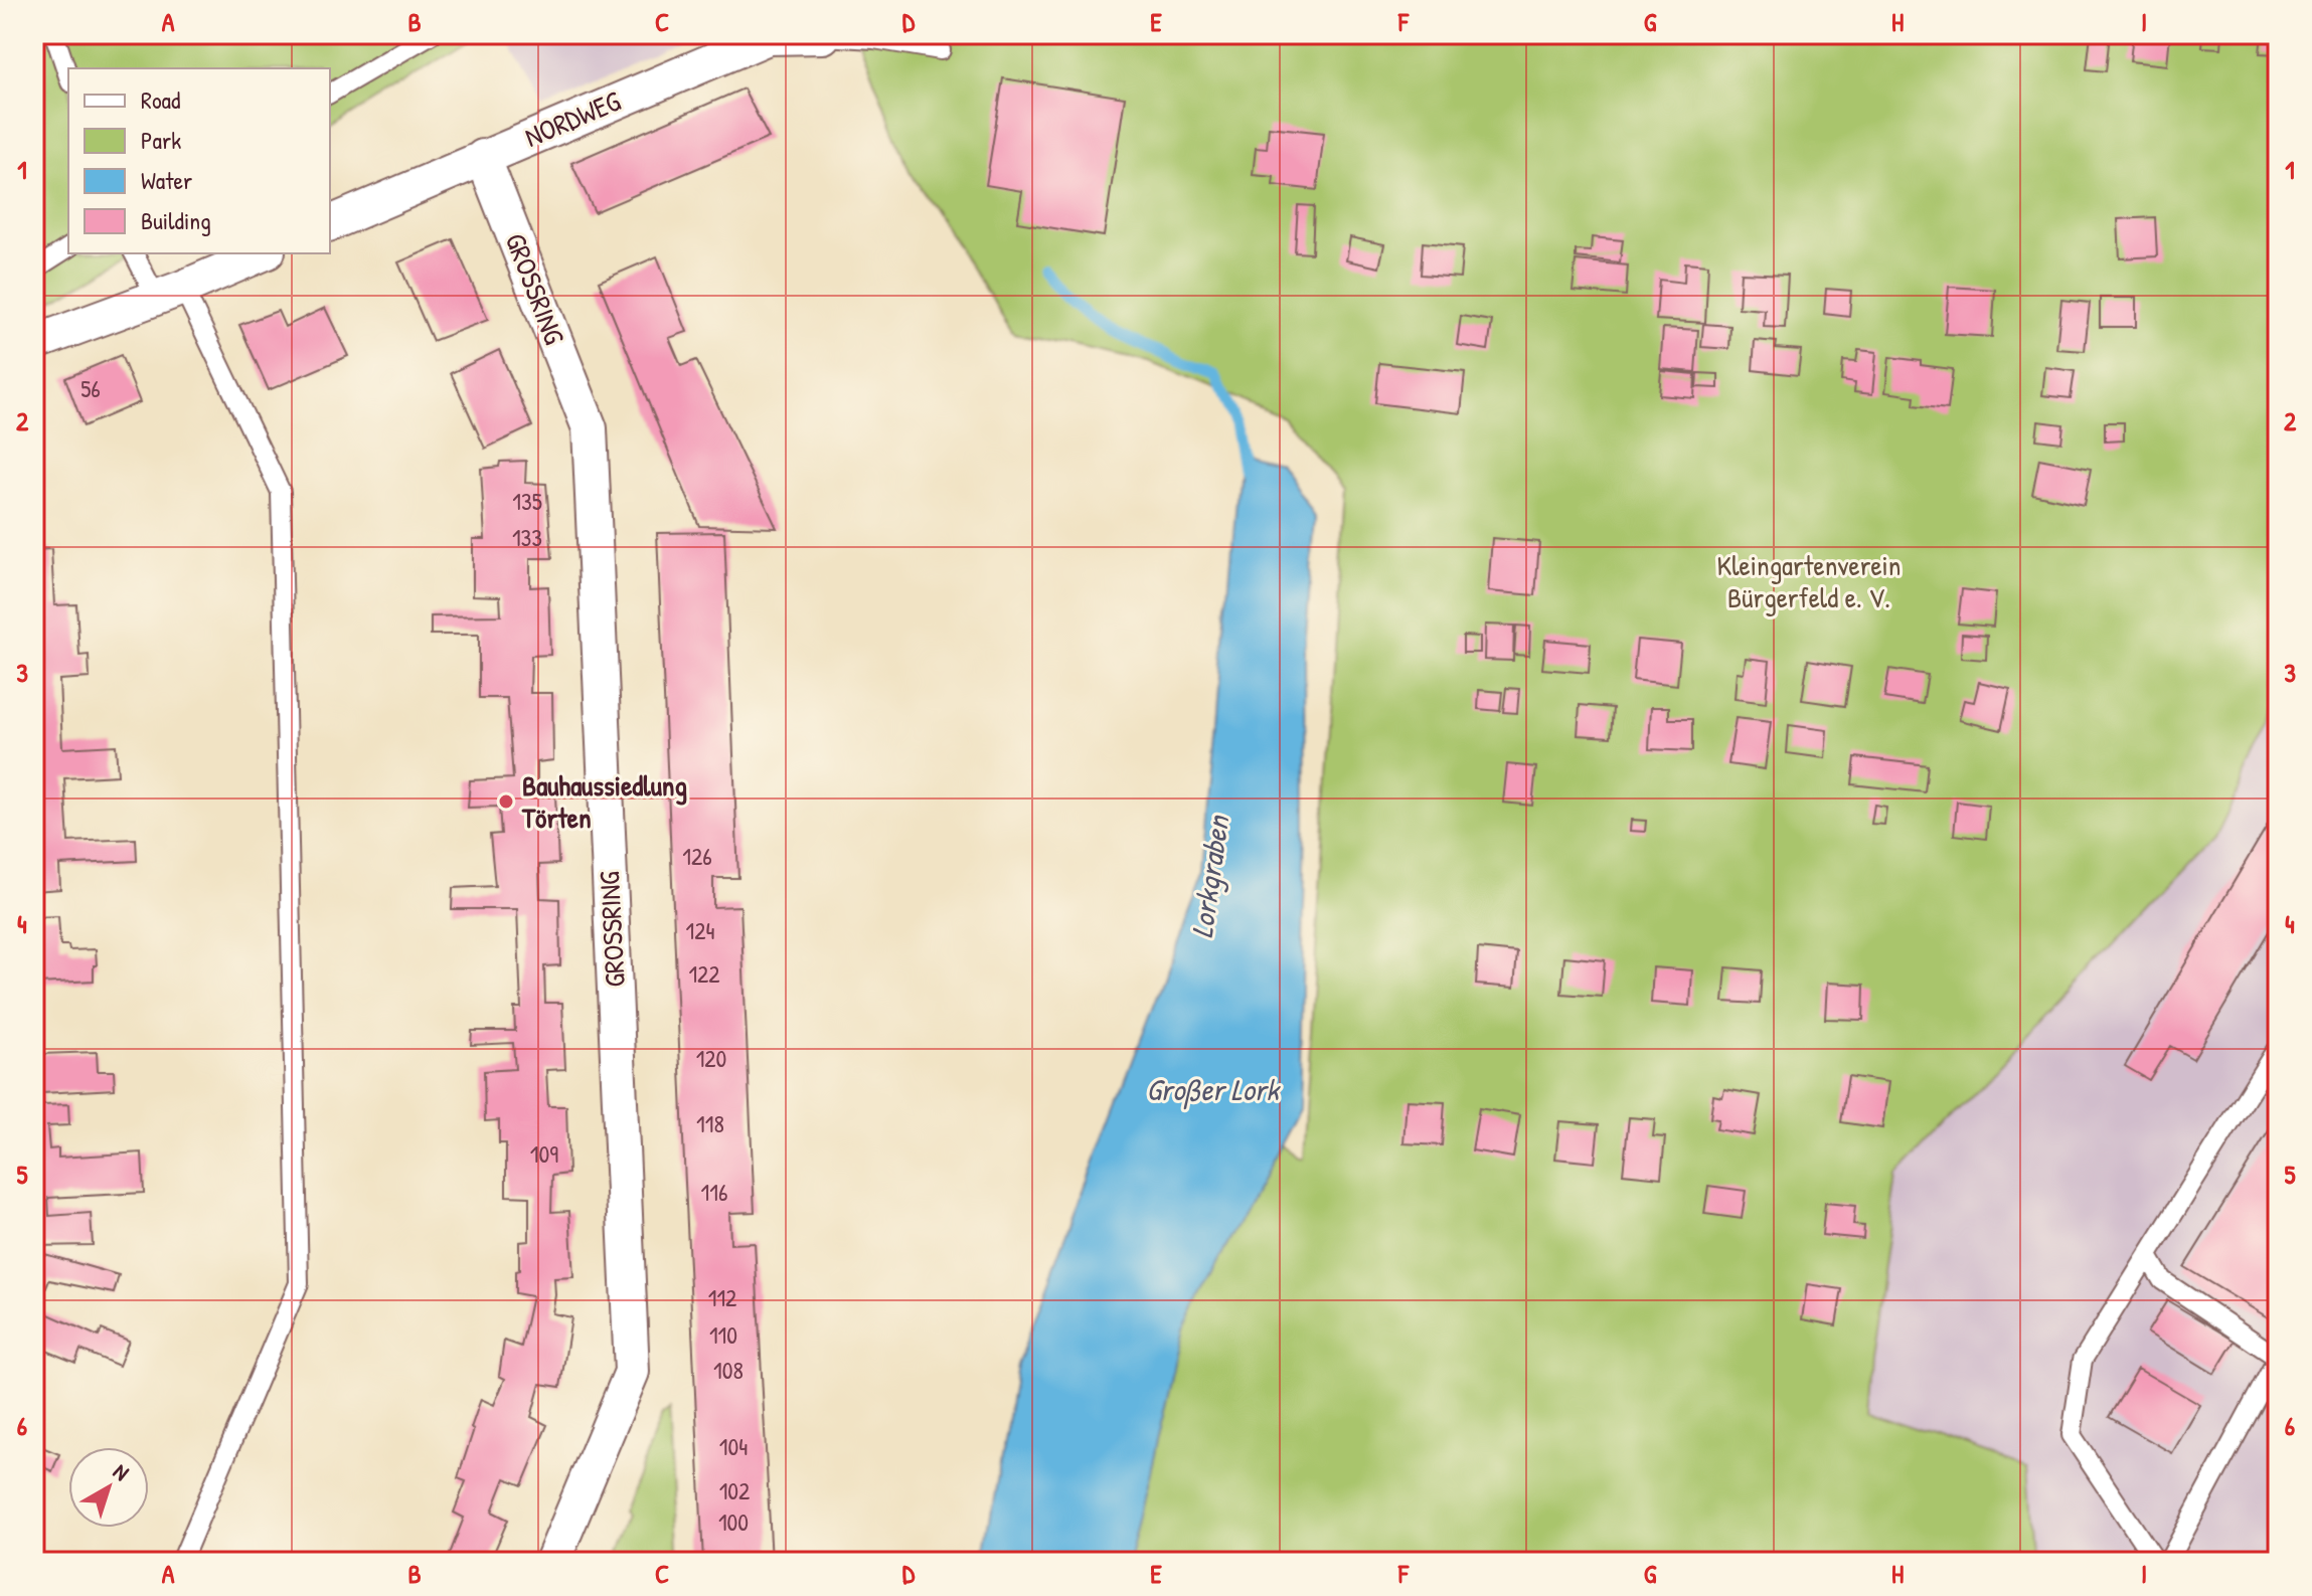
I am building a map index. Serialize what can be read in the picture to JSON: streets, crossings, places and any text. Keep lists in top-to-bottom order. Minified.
{"streets":{"street":["NORDWEG","GROSSRING"]},"crossings":[["NORDWEG","GROSSRING"]],"water":["Lorkgraben","Großer Lork"],"parks":["Kleingartenverein Bürgerfeld e. V."],"places":["Bauhaussiedlung Törten"],"house_numbers":["56","135","133","126","124","122","120","118","109","116","112","110","108","104","102","100"],"legend":["Road","Park","Water","Building"],"north":"top right","grid":{"columns":["A","B","C","D","E","F","G","H","I"],"rows":["1","2","3","4","5","6"]}}
